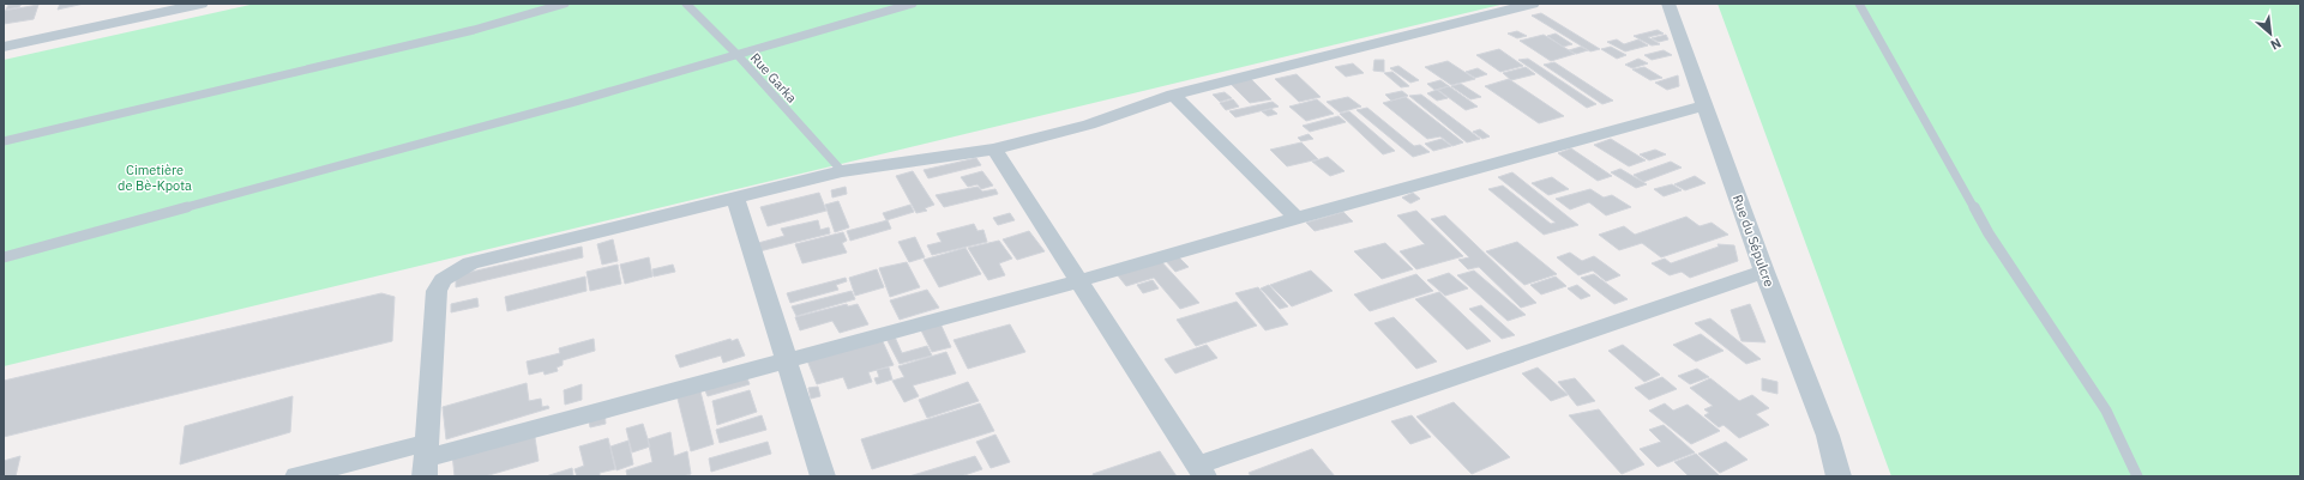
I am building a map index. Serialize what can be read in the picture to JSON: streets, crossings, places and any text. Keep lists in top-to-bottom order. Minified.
{"streets":{"street":["Rue du Sépulcre"],"lane":["Rue Garka"]},"parks":["Cimetière de Bè-Kpota"],"north":"bottom right"}
